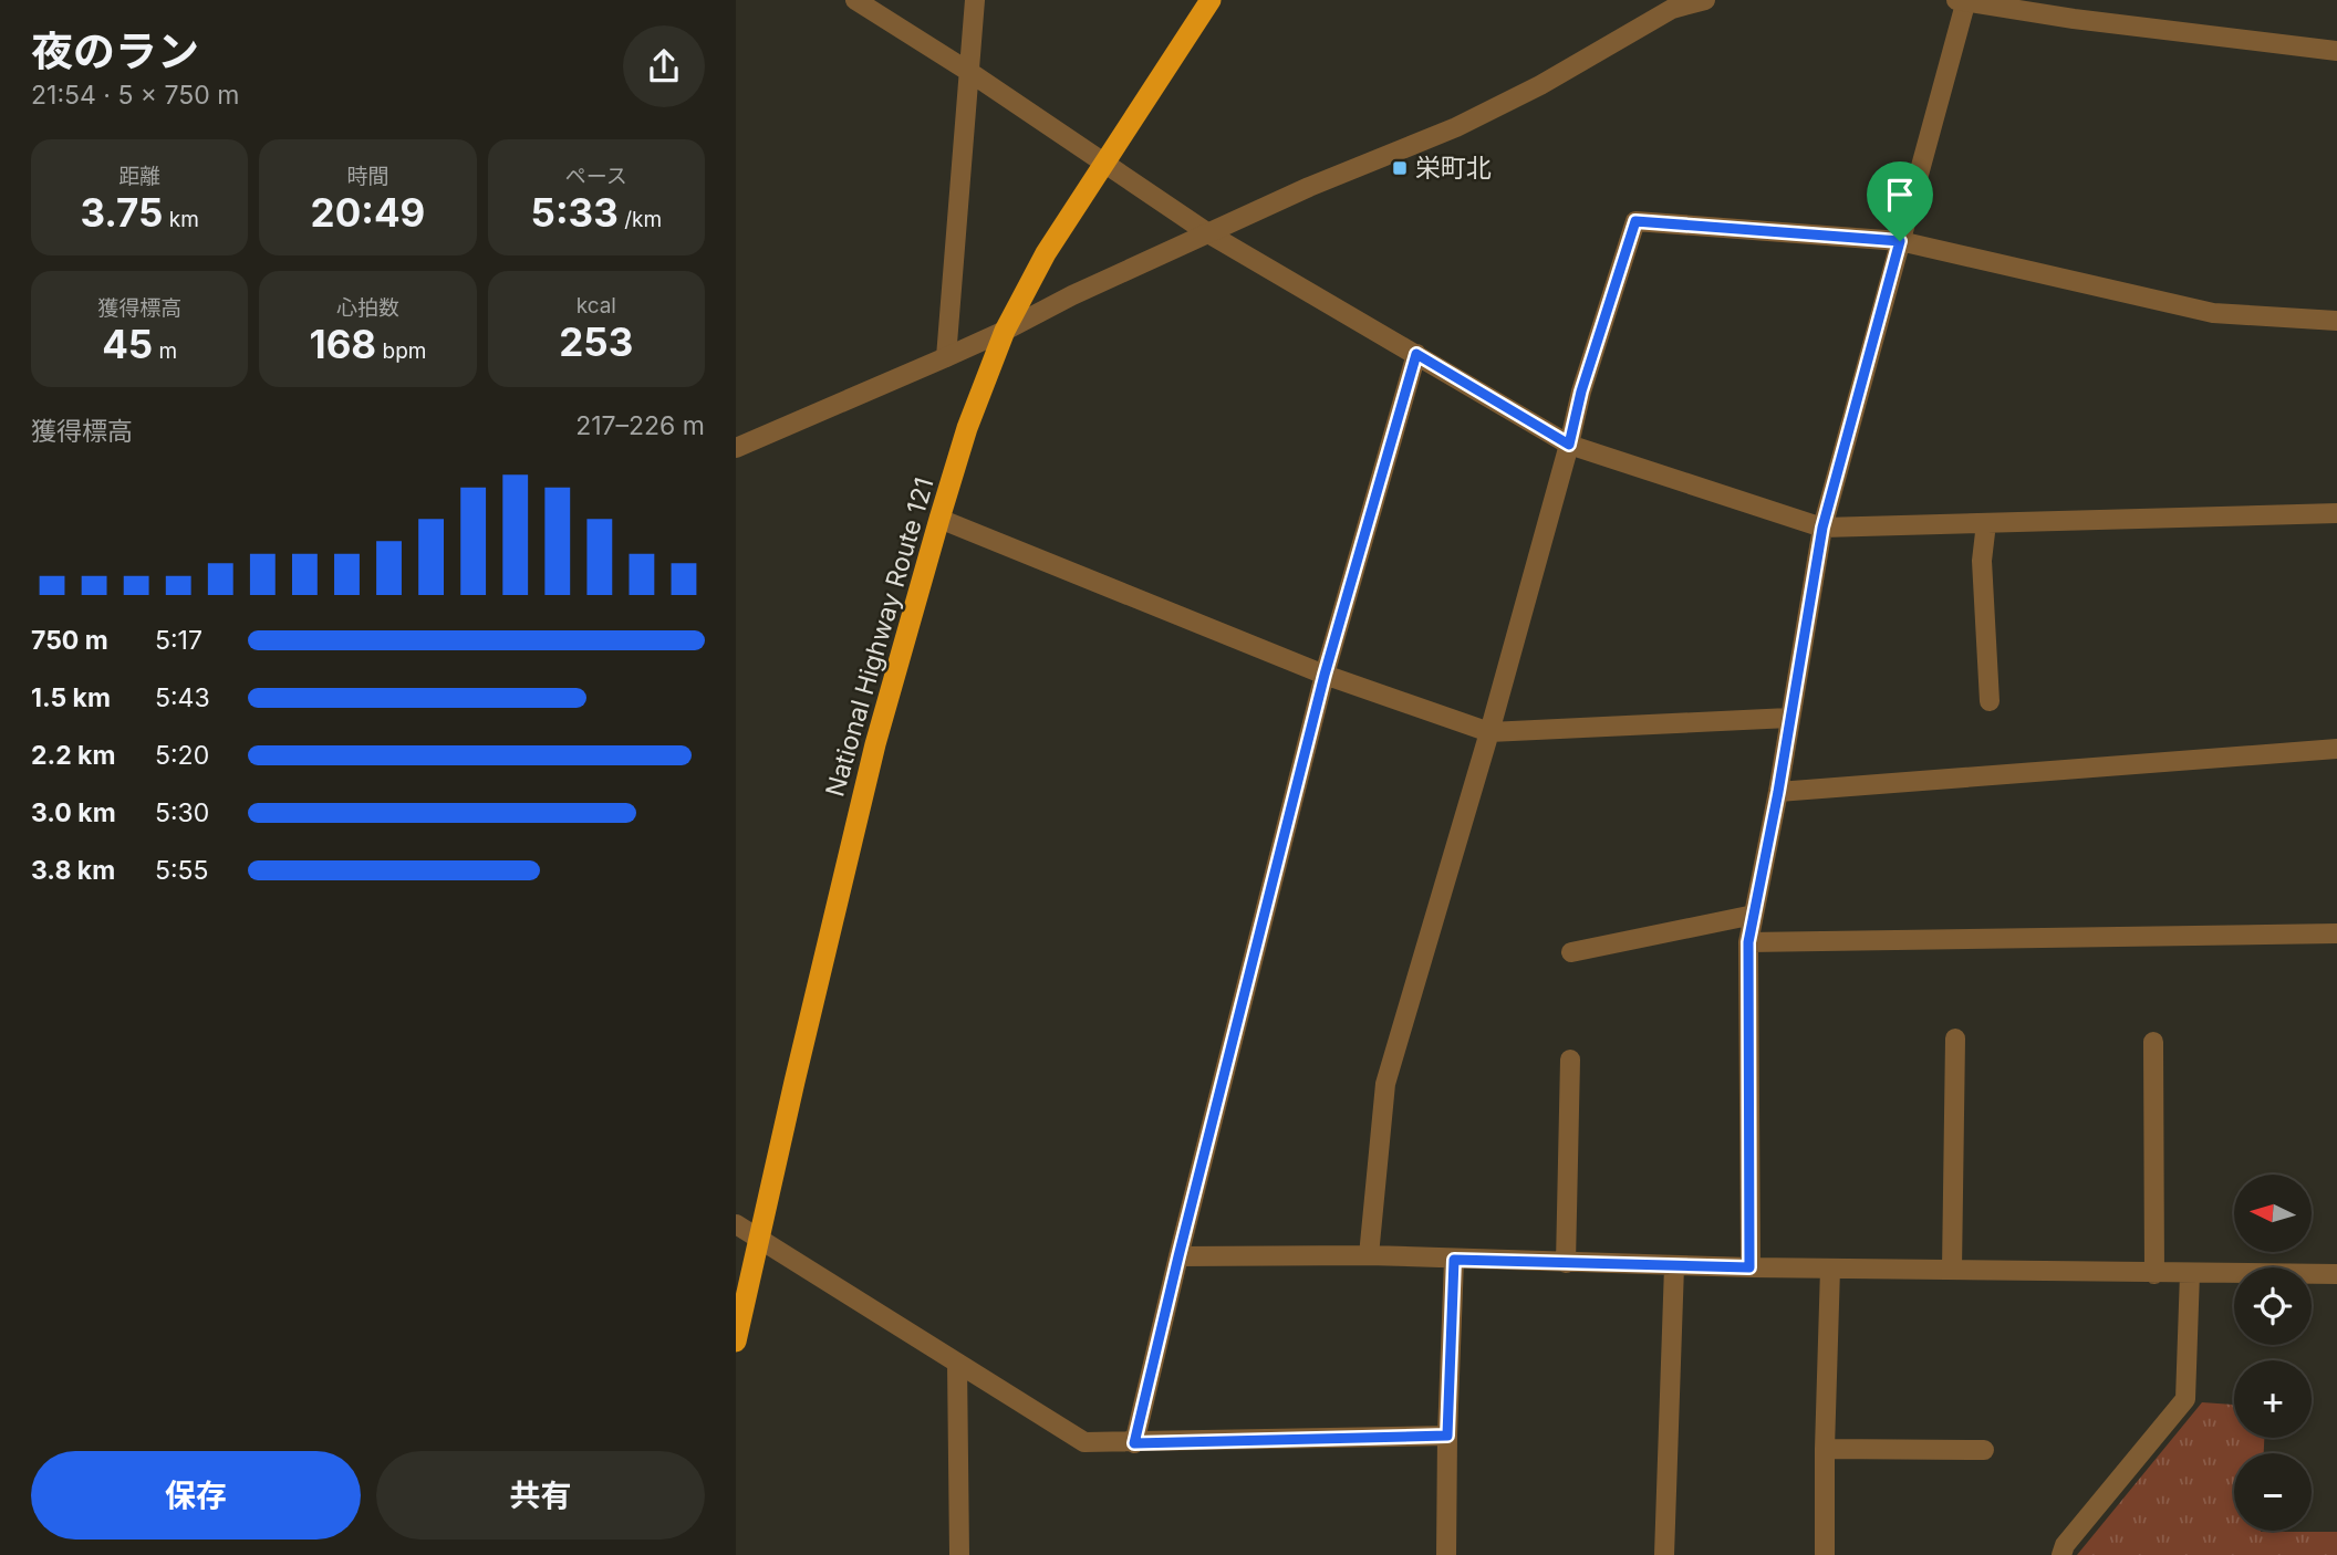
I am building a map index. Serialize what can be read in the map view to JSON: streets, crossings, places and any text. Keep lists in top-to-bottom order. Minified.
{"streets":{"highway":["National Highway Route 121"]},"places":{"transit":["栄町北"]},"north":"left","page":{"heading":["夜のラン","21:54 · 5 × 750 m"],"stats":[["距離","3.75 km"],["時間","20:49"],["ペース","5:33 /km"],["獲得標高","45 m"],["心拍数","168 bpm"],["kcal","253"]],"chart":["獲得標高","217–226 m"],"list":[{"name":"750 m","note":"5:17"},{"name":"1.5 km","note":"5:43"},{"name":"2.2 km","note":"5:20"},{"name":"3.0 km","note":"5:30"},{"name":"3.8 km","note":"5:55"}],"map_buttons":["+","−"],"buttons":["保存","共有"]}}
